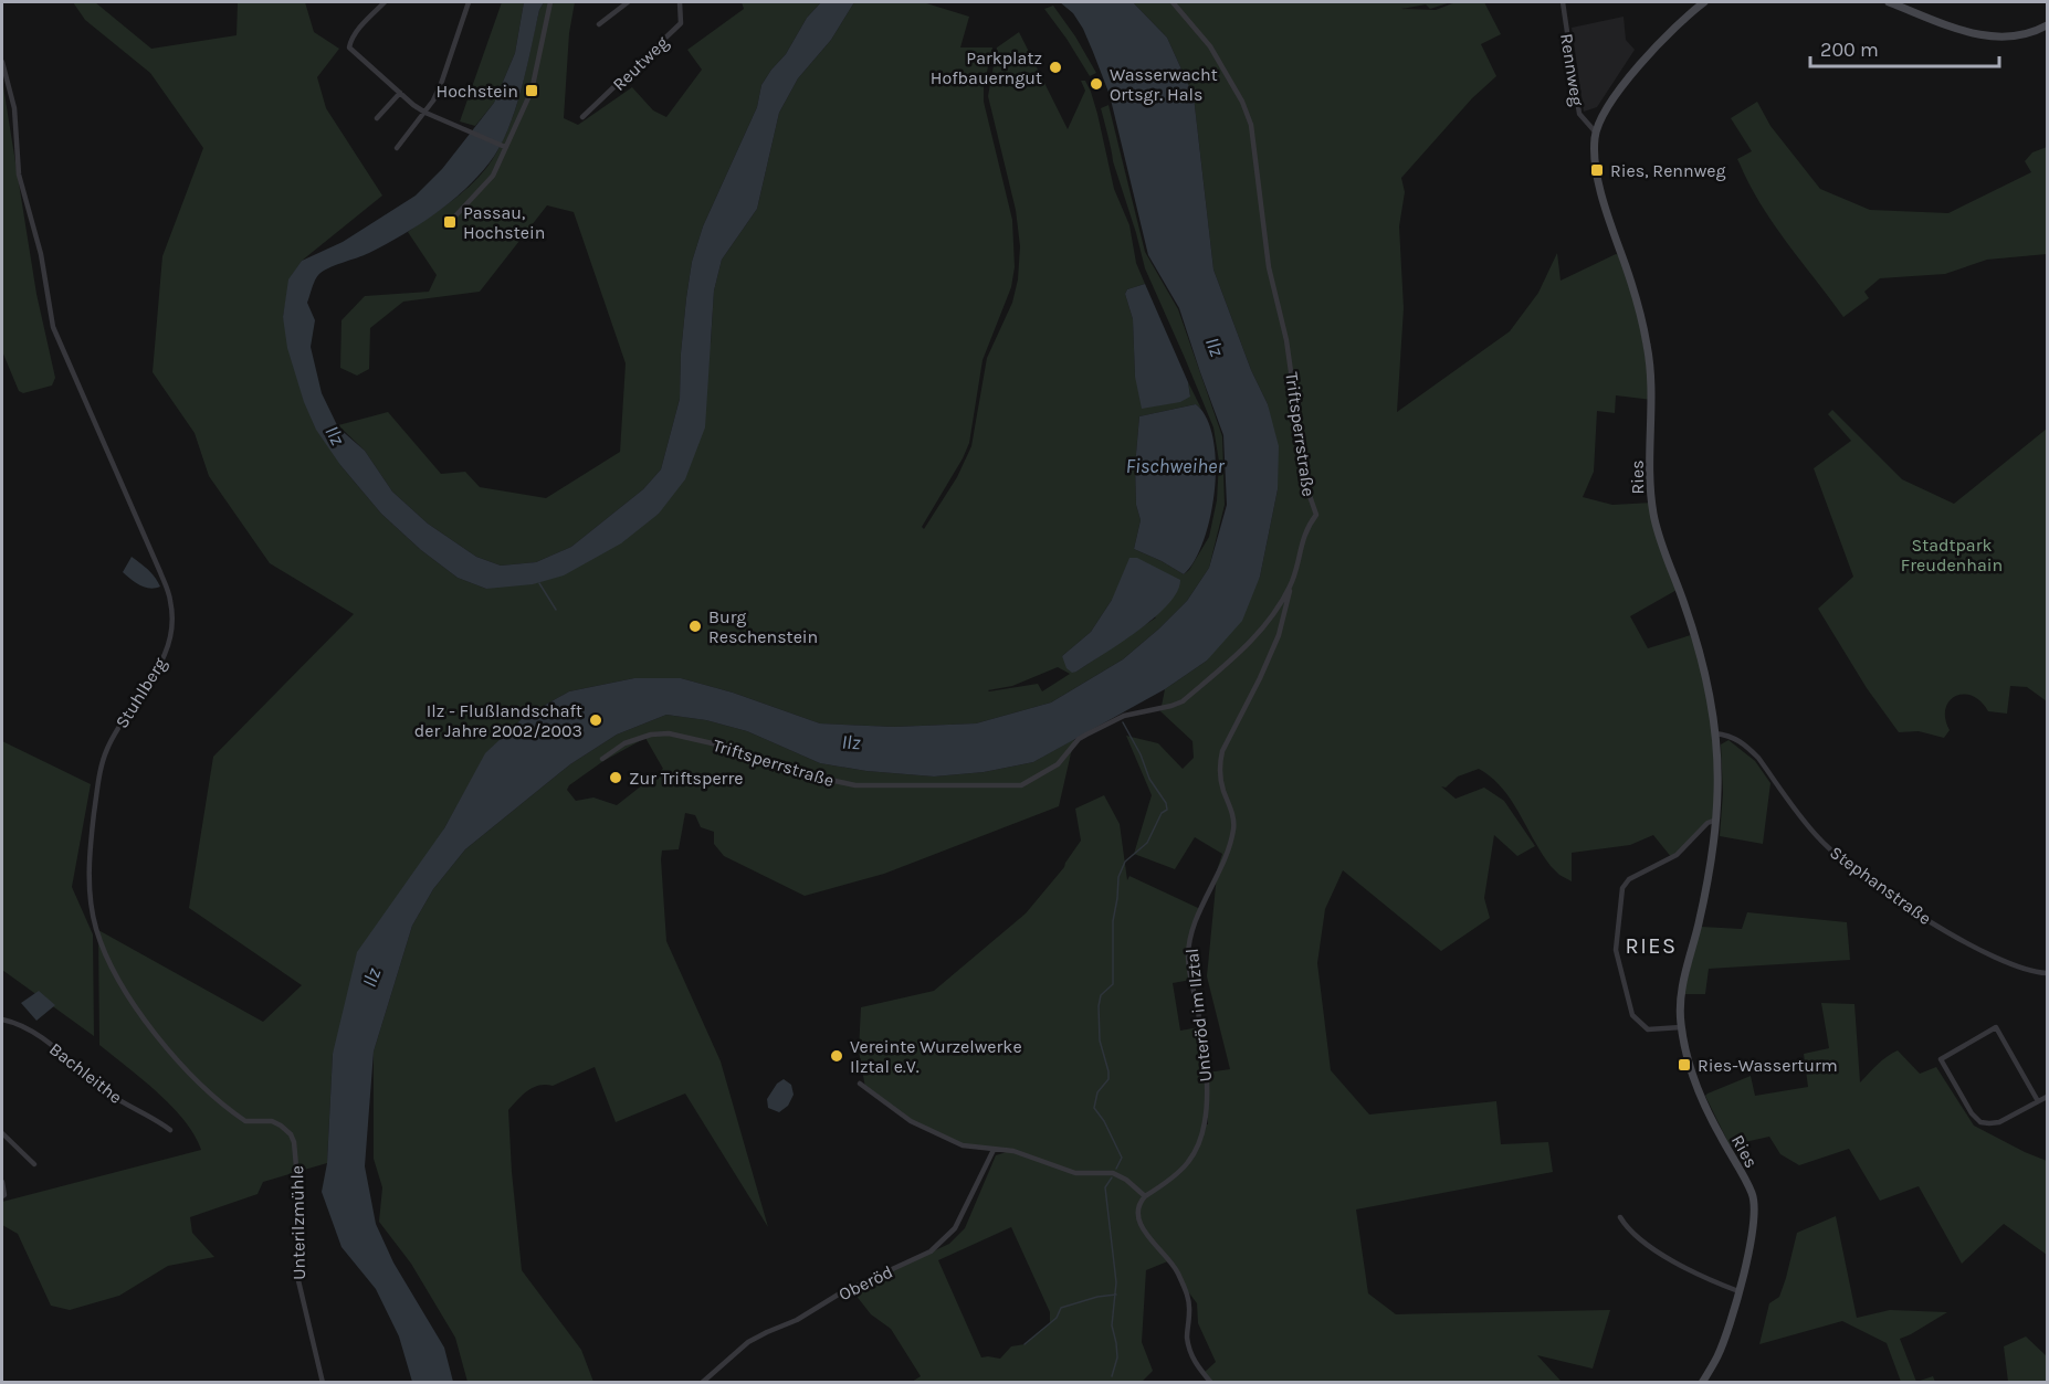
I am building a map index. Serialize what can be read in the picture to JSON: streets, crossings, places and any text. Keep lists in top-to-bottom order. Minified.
{"streets":{"street":["Reutweg","Rennweg","Triftsperrstraße","Ries","Stuhlberg","Stephanstraße","Unteröd im Ilztal","Bachleithe","Unterilzmühle","Oberöd"]},"crossings":[["Rennweg","Ries"],["Triftsperrstraße","Unteröd im Ilztal"],["Ries","Stephanstraße"],["Stuhlberg","Unterilzmühle"]],"districts":["RIES"],"water":["Ilz","Fischweiher"],"parks":["Stadtpark Freudenhain"],"places":{"other":["Parkplatz Hofbauerngut","Wasserwacht Ortsgr. Hals","Burg Reschenstein","Ilz - Flußlandschaft der Jahre 2002/2003","Zur Triftsperre","Vereinte Wurzelwerke Ilztal e.V."],"transit":["Hochstein","Ries, Rennweg","Passau, Hochstein","Ries-Wasserturm"]},"scale_bar":"200 m"}
